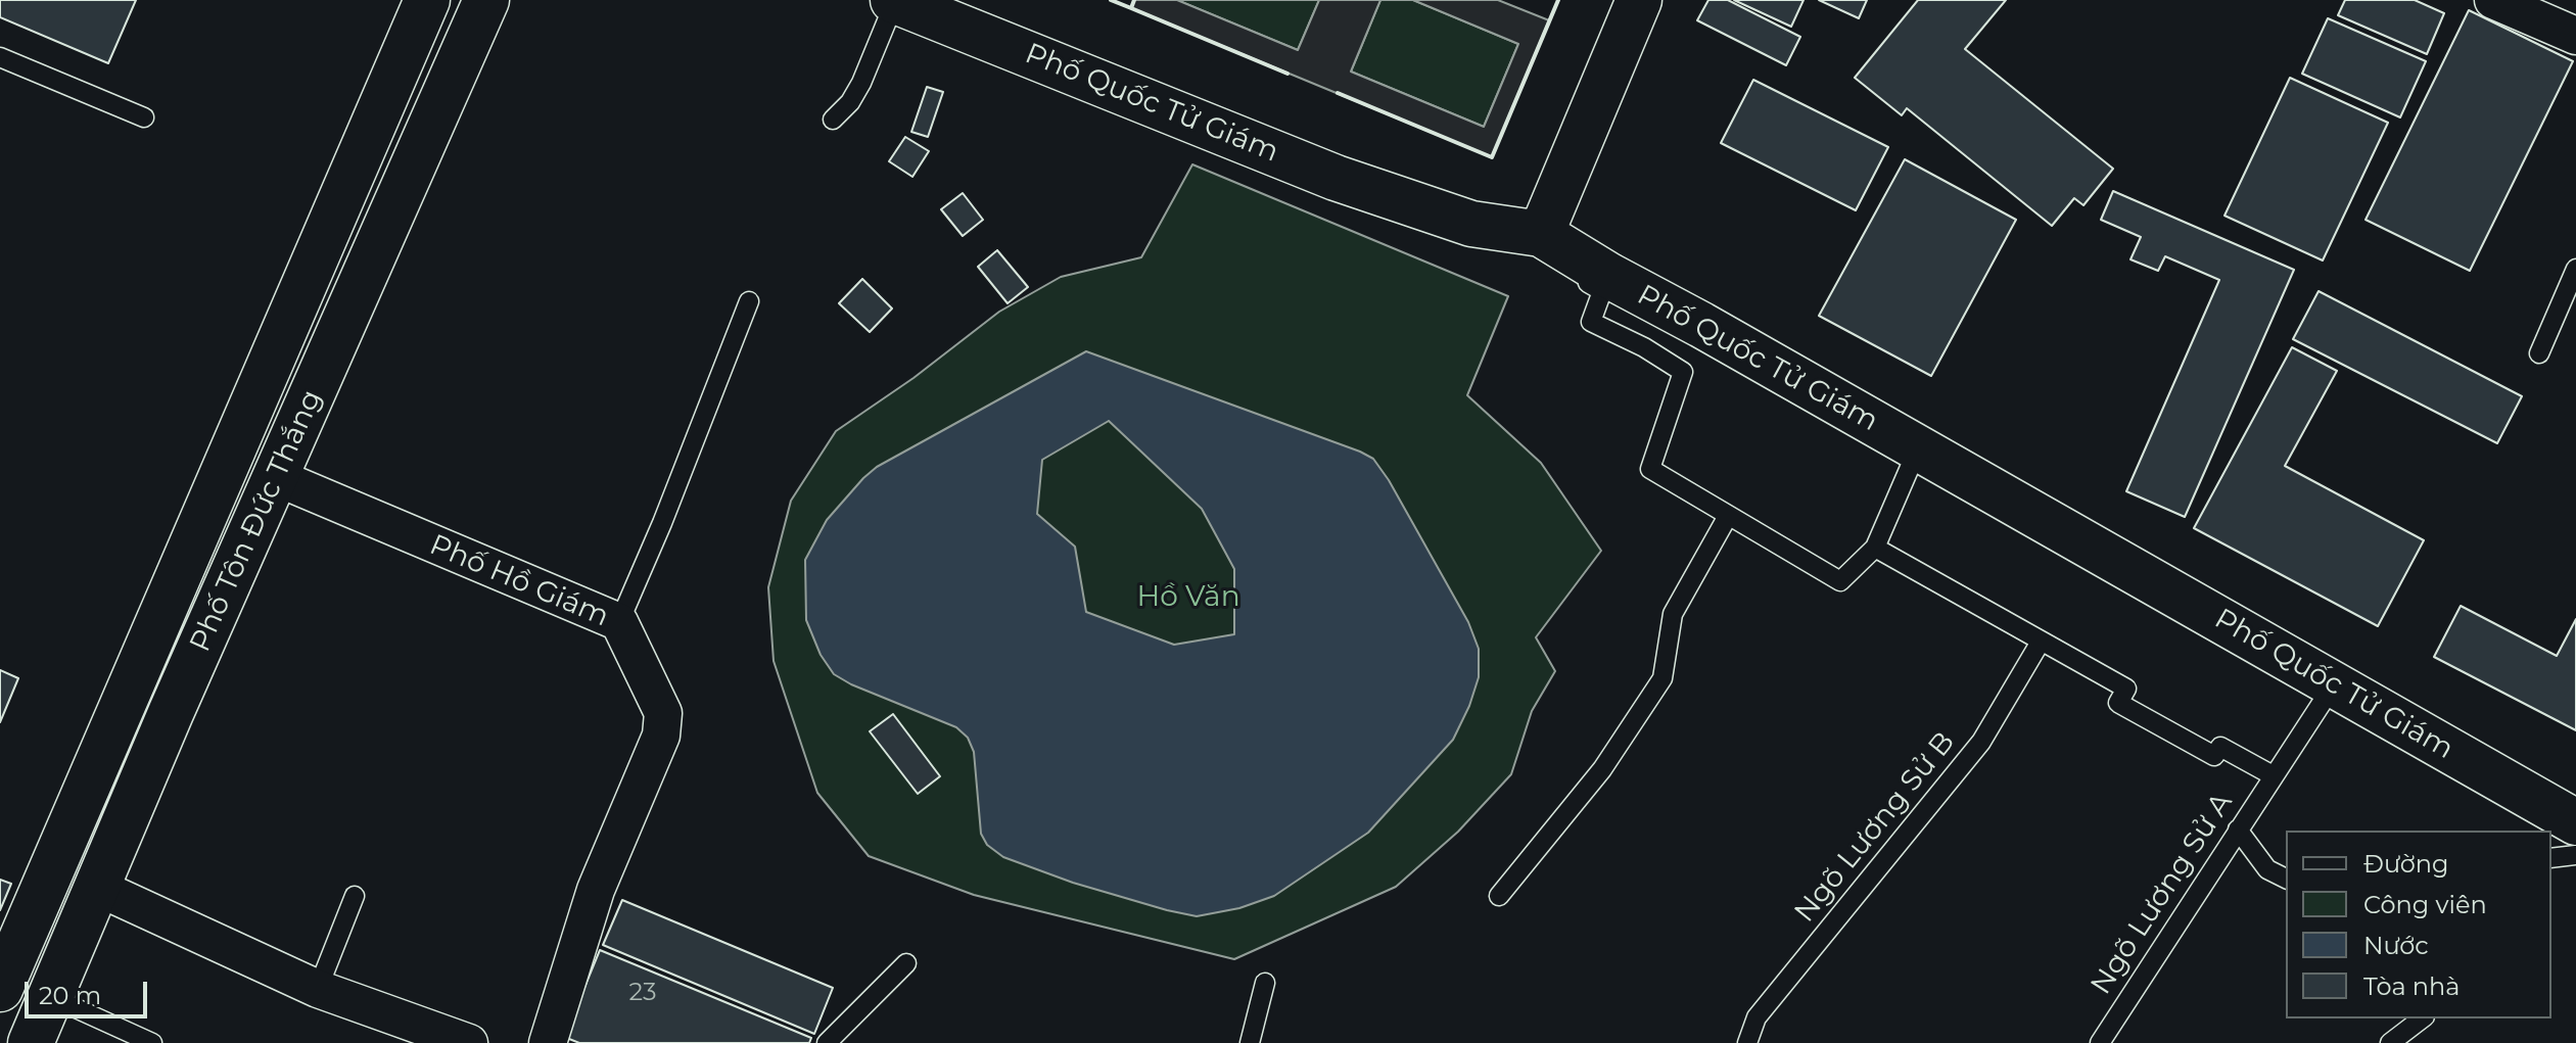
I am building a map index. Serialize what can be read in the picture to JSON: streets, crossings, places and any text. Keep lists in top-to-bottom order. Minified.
{"streets":{"main road":["Phố Quốc Tử Giám","Phố Tôn Đức Thắng"],"street":["Phố Hồ Giám"],"lane":["Ngõ Lương Sử B","Ngõ Lương Sử A"]},"crossings":[["Phố Quốc Tử Giám","Ngõ Lương Sử A"],["Phố Tôn Đức Thắng","Phố Hồ Giám"]],"parks":["Hồ Văn"],"house_numbers":["23"],"legend":["Đường","Công viên","Nước","Tòa nhà"],"scale_bar":"20 m"}
